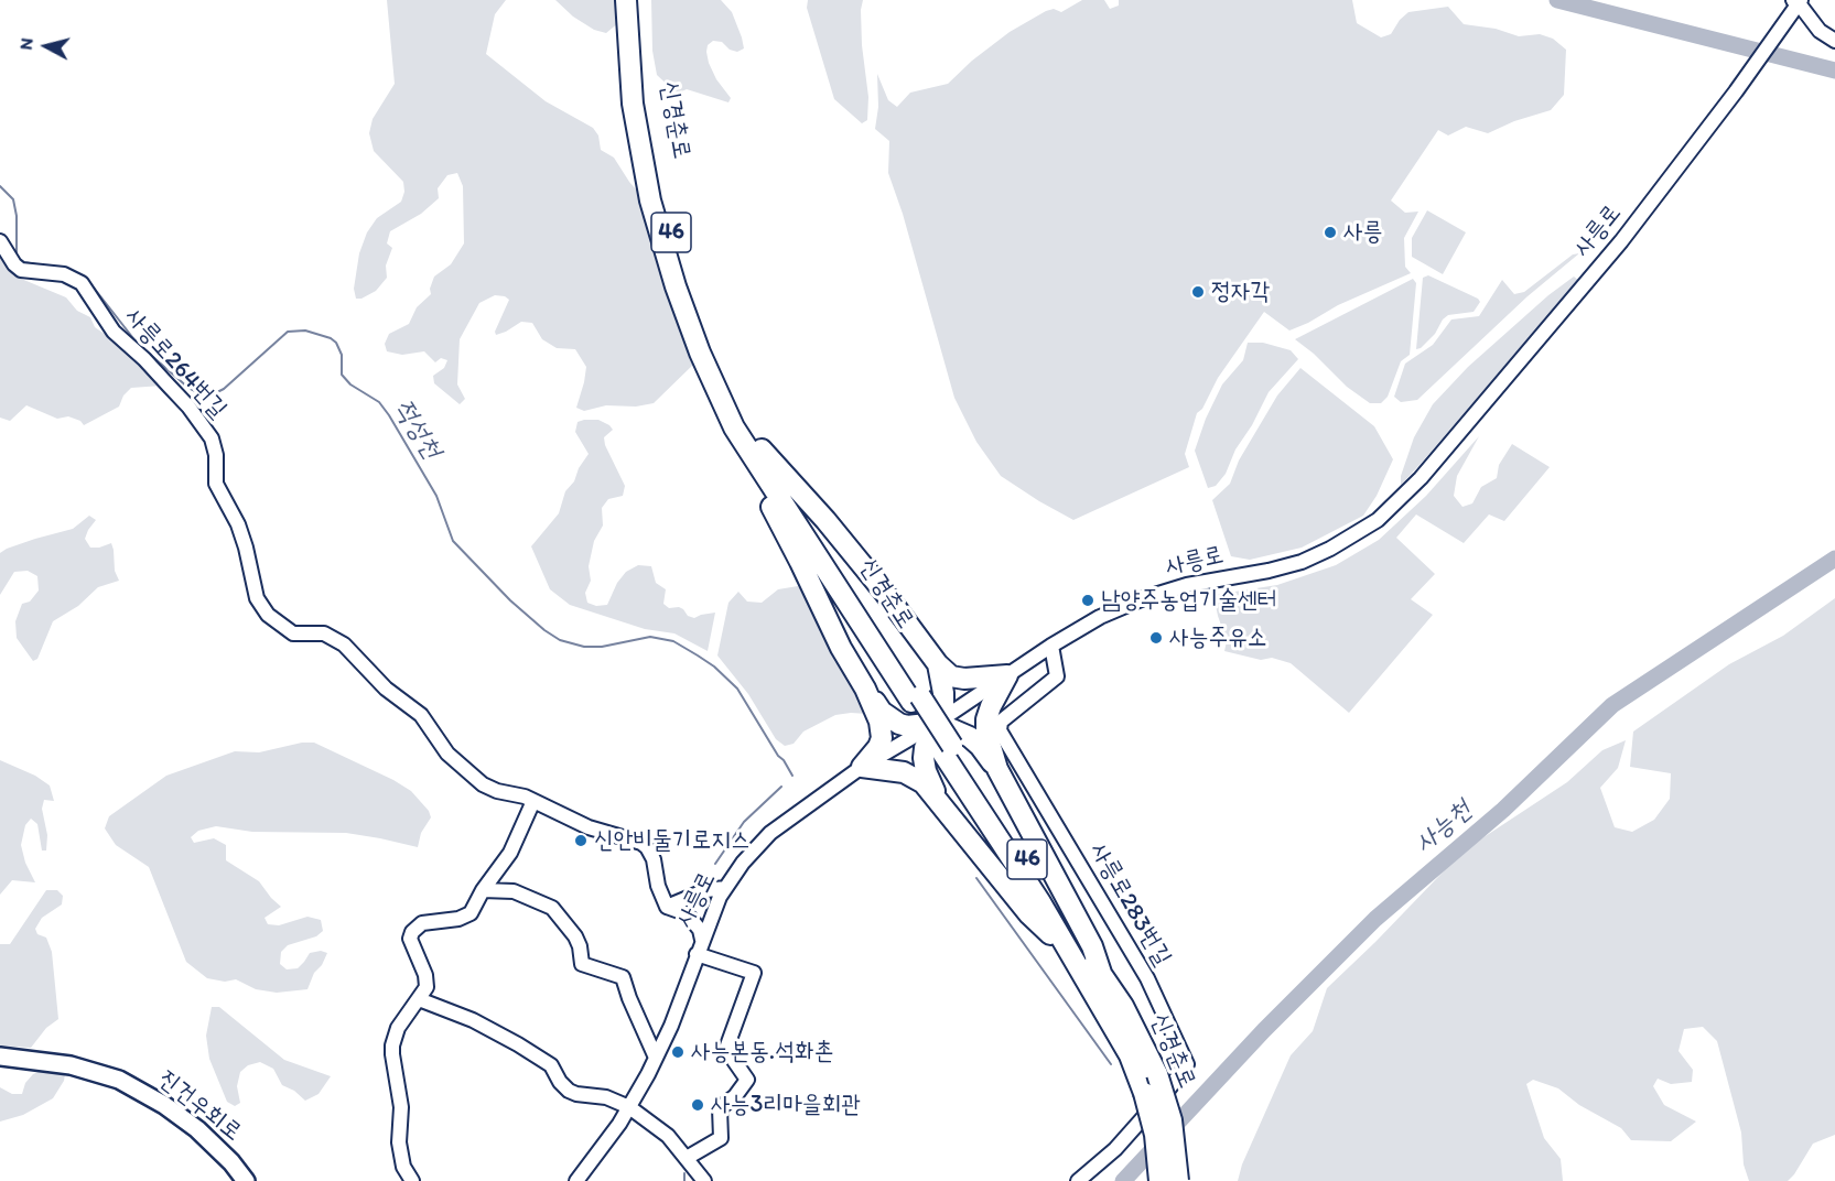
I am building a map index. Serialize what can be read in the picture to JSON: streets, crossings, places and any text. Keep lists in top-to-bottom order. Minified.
{"streets":{"highway":["신경춘로","46"],"main road":["진건우회로"],"street":["사릉로","사릉로264번길","사릉로283번길"]},"crossings":[["사릉로","사릉로283번길"]],"water":["적성천","사능천"],"places":["사릉","정자각","남양주농업기술센터","사능주유소","신안비둘기로지스","사능본동.석화촌","사능3리마을회관"],"north":"left"}
